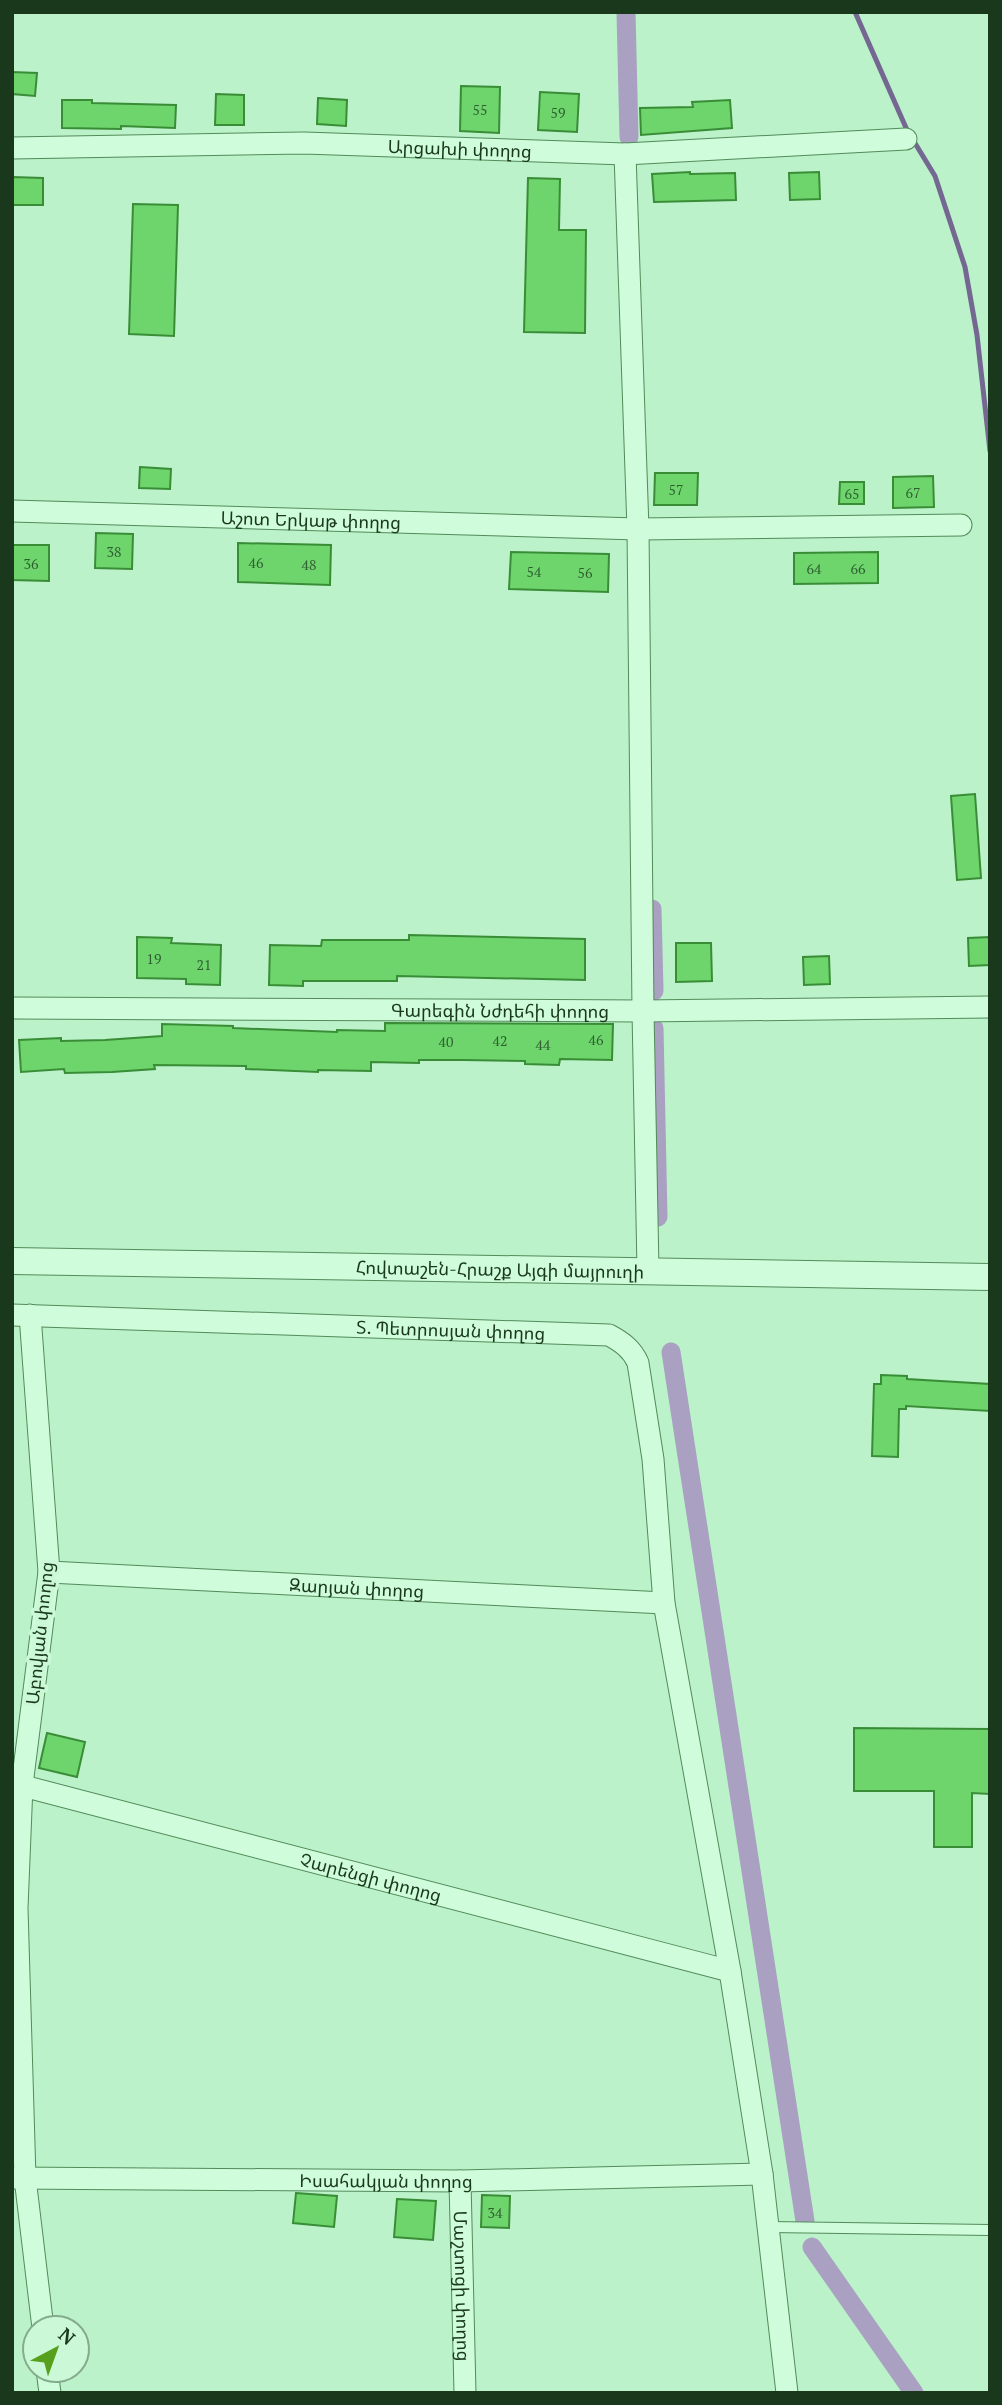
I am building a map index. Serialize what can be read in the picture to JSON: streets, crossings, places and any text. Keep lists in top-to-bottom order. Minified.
{"streets":{"street":["Արցախի փողոց","Աշոտ Երկաթ փողոց","Գարեգին Նժդեհի փողոց","Հովտաշեն-Հրաշք Այգի մայրուղի","Տ. Պետրոսյան փողոց","Զարյան փողոց","Աբովյան փողոց","Չարենցի փողոց","Իսահակյան փողոց","Մաշտոցի փողոց"]},"crossings":[["Տ. Պետրոսյան փողոց","Զարյան փողոց"],["Տ. Պետրոսյան փողոց","Աբովյան փողոց"],["Տ. Պետրոսյան փողոց","Չարենցի փողոց"],["Տ. Պետրոսյան փողոց","Իսահակյան փողոց"],["Զարյան փողոց","Աբովյան փողոց"],["Աբովյան փողոց","Չարենցի փողոց"],["Աբովյան փողոց","Իսահակյան փողոց"],["Իսահակյան փողոց","Մաշտոցի փողոց"]],"house_numbers":["55","59","57","67","65","38","46","36","48","64","66","54","56","19","21","46","42","40","44","34"],"north":"top right"}
